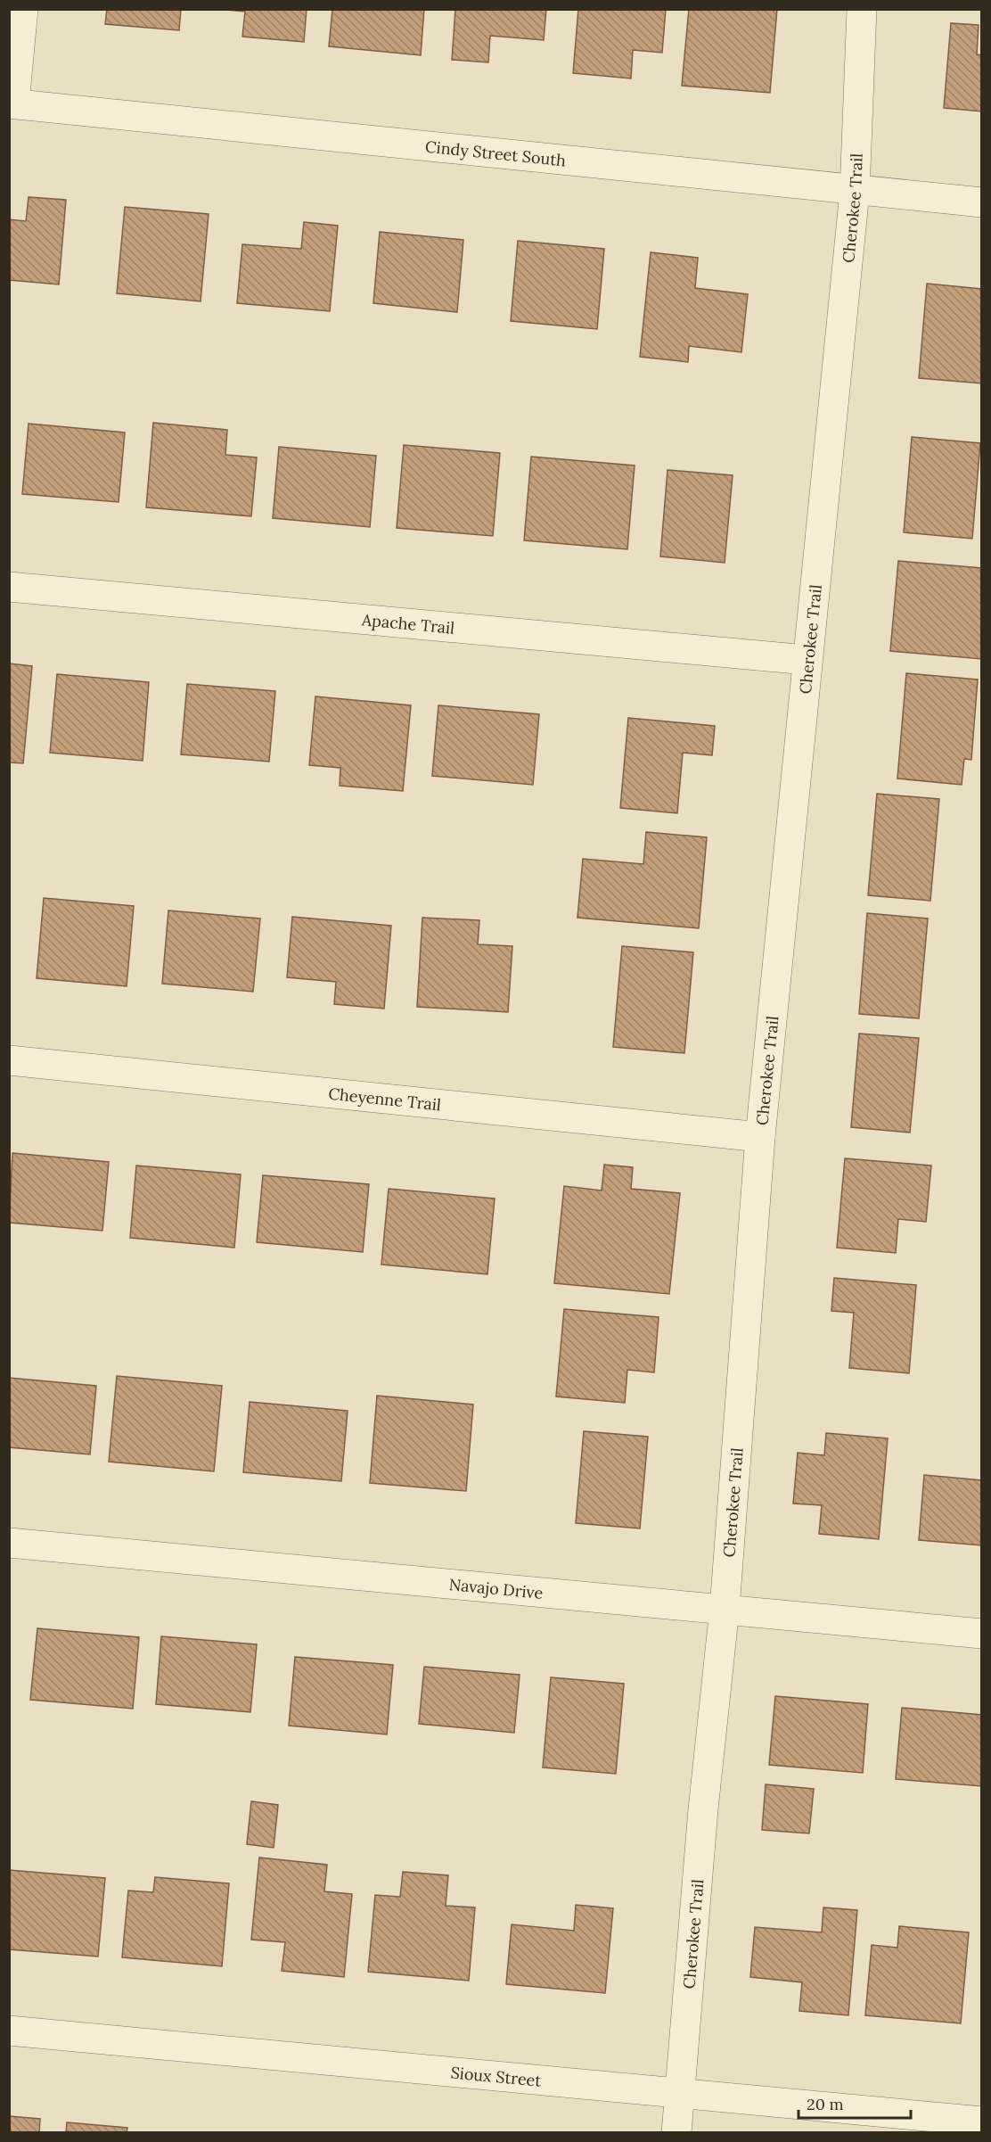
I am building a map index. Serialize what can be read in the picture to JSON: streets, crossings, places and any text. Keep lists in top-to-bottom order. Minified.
{"streets":{"street":["Cindy Street South","Cherokee Trail","Apache Trail","Cheyenne Trail","Navajo Drive","Sioux Street"]},"crossings":[["Cindy Street South","Cherokee Trail"],["Cherokee Trail","Apache Trail"],["Cherokee Trail","Cheyenne Trail"],["Cherokee Trail","Navajo Drive"],["Cherokee Trail","Sioux Street"]],"scale_bar":"20 m"}
